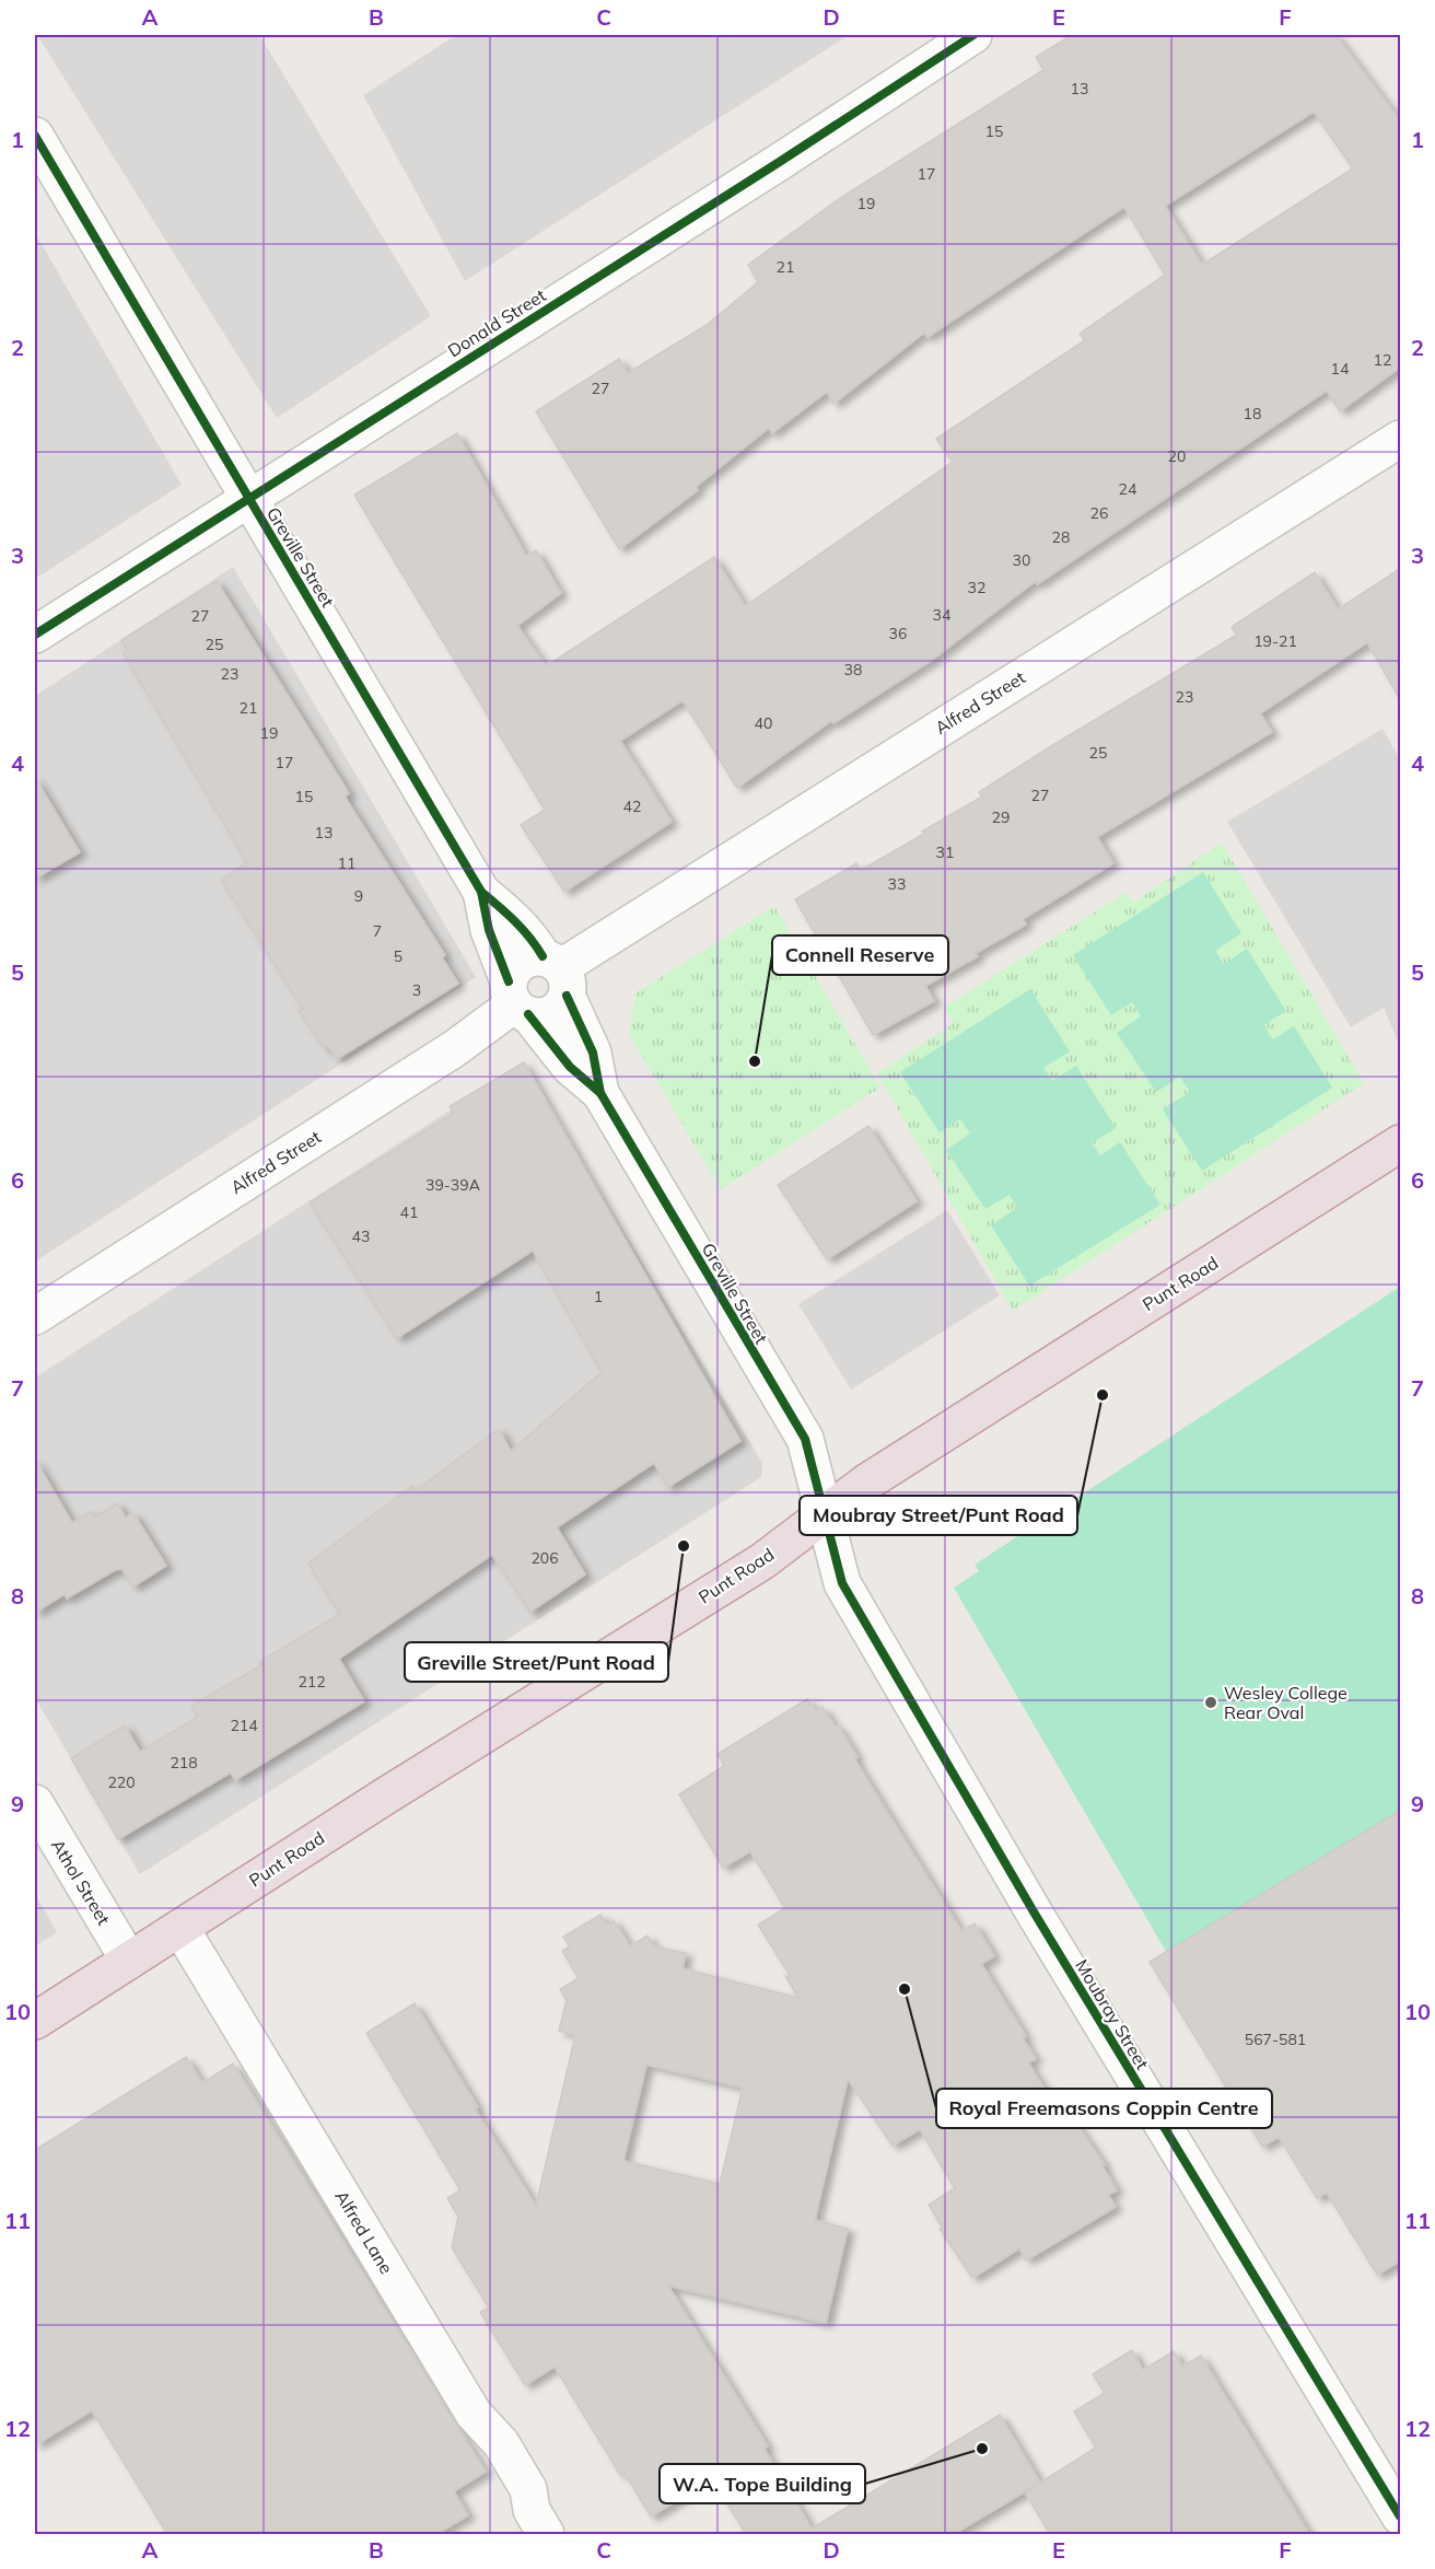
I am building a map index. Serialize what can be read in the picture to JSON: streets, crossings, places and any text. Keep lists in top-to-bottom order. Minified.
{"streets":{"highway":["Punt Road"],"street":["Donald Street","Greville Street","Alfred Street","Athol Street","Moubray Street","Alfred Lane"]},"crossings":[["Donald Street","Greville Street"],["Greville Street","Alfred Street"],["Greville Street","Punt Road"],["Greville Street","Moubray Street"],["Punt Road","Athol Street"],["Punt Road","Moubray Street"],["Punt Road","Alfred Lane"]],"places":["Connell Reserve","Moubray Street/Punt Road","Greville Street/Punt Road","Wesley College Rear Oval","Royal Freemasons Coppin Centre","W.A. Tope Building"],"house_numbers":["13","15","17","19","21","12","14","27","18","20","24","26","28","30","32","34","27","36","19-21","25","38","23","23","21","40","19","25","17","27","15","42","29","13","31","11","33","9","7","5","3","39-39A","41","43","1","206","212","214","218","220","567-581"],"grid":{"columns":["A","B","C","D","E","F"],"rows":["1","2","3","4","5","6","7","8","9","10","11","12"]}}
